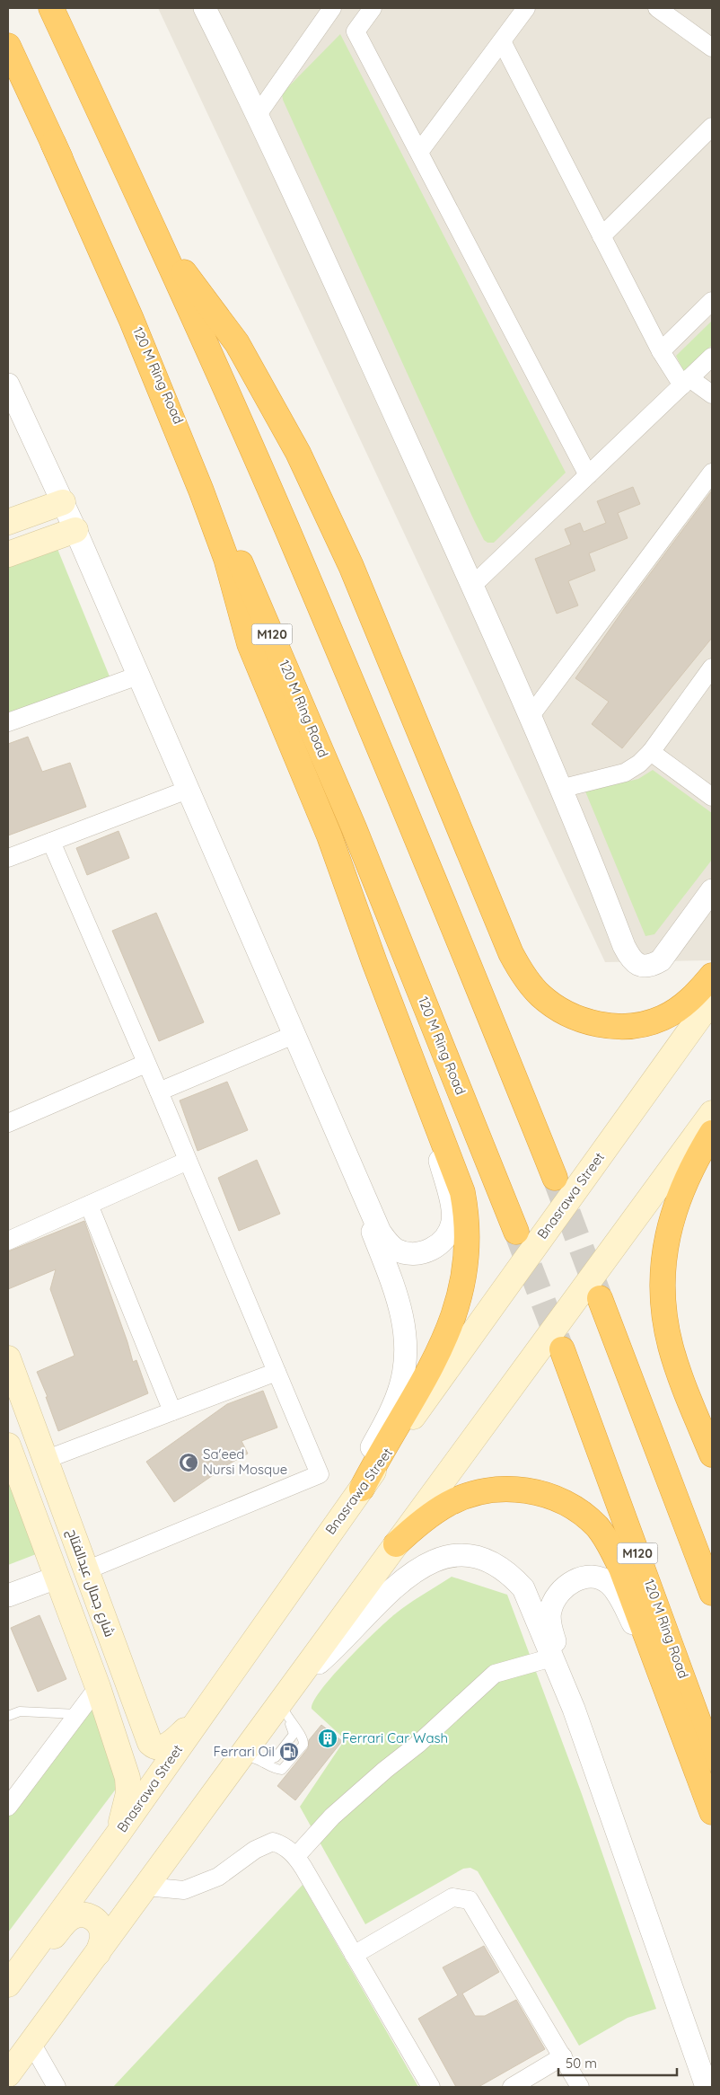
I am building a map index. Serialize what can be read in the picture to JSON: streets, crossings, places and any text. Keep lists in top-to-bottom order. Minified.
{"streets":{"highway":["120 M Ring Road","M120"],"main road":["Bnasrawa Street","شارع جمال عبدالفتاح"]},"places":{"mosque":["Sa'eed Nursi Mosque"],"building":["Ferrari Car Wash"],"fuel station":["Ferrari Oil"]},"scale_bar":"50 m"}
